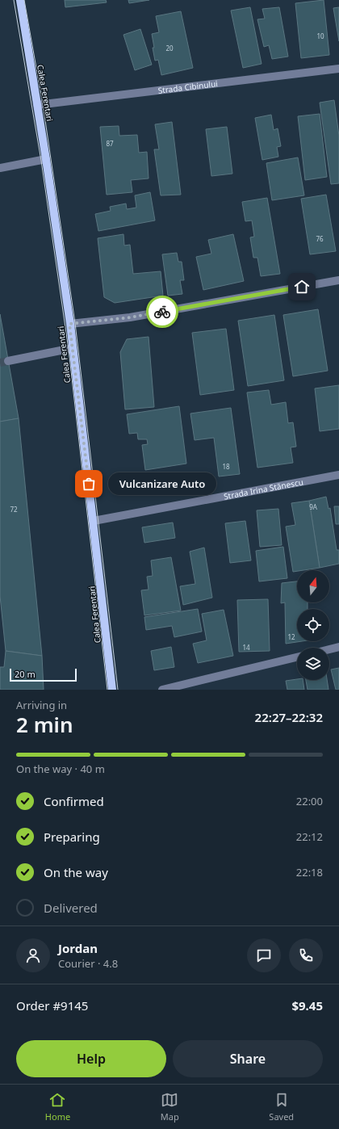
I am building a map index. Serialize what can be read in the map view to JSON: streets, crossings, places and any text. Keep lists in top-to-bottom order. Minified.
{"streets":{"main road":["Calea Ferentari"],"street":["Strada Cibinului","Strada Irina Stănescu"]},"crossings":[["Strada Cibinului","Calea Ferentari"],["Calea Ferentari","Strada Irina Stănescu"]],"places":["Vulcanizare Auto"],"house_numbers":["10","20","87","76","18","9A","72","12","14"],"scale_bar":"20 m","north":"top","page":{"bubble":"Vulcanizare Auto","scale":"20 m","heading":["2 min","Arriving in","22:27–22:32"],"panel":["Jordan","Courier · 4.8","Order #9145","$9.45"],"bar":"On the way · 40 m","list":[["Confirmed","22:00"],["Preparing","22:12"],["On the way","22:18"],"Delivered"],"buttons":["Help","Share"],"tabs":["Home","Map","Saved"]}}
